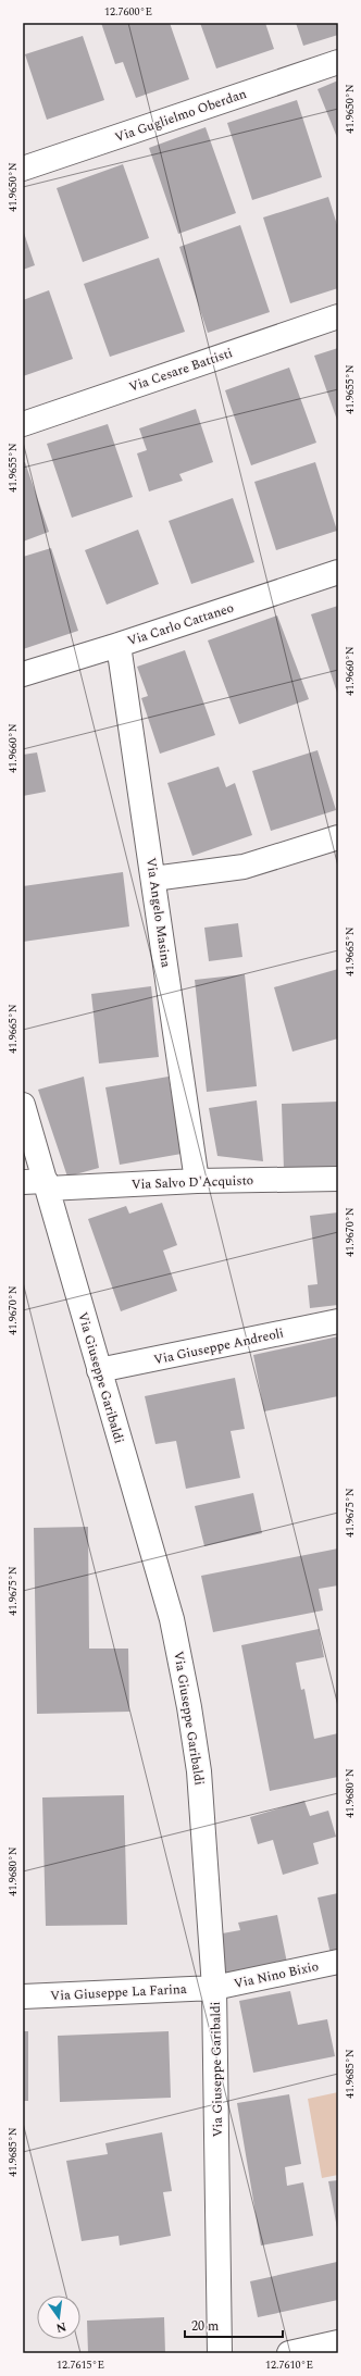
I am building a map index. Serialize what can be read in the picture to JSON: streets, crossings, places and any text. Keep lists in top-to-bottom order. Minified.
{"streets":{"street":["Via Guglielmo Oberdan","Via Cesare Battisti","Via Carlo Cattaneo","Via Angelo Masina","Via Salvo D'Acquisto","Via Giuseppe Andreoli","Via Giuseppe Garibaldi","Via Nino Bixio","Via Giuseppe La Farina"]},"crossings":[["Via Carlo Cattaneo","Via Angelo Masina"],["Via Angelo Masina","Via Salvo D'Acquisto"],["Via Salvo D'Acquisto","Via Giuseppe Garibaldi"],["Via Giuseppe Andreoli","Via Giuseppe Garibaldi"],["Via Giuseppe Garibaldi","Via Nino Bixio"],["Via Giuseppe Garibaldi","Via Giuseppe La Farina"],["Via Nino Bixio","Via Giuseppe La Farina"]],"scale_bar":"20 m","north":"bottom","coordinates":["12.7600°E","41.9650°N","41.9655°N","41.9660°N","41.9665°N","41.9670°N","41.9675°N","41.9680°N","41.9685°N","12.7615°E","12.7610°E"]}
